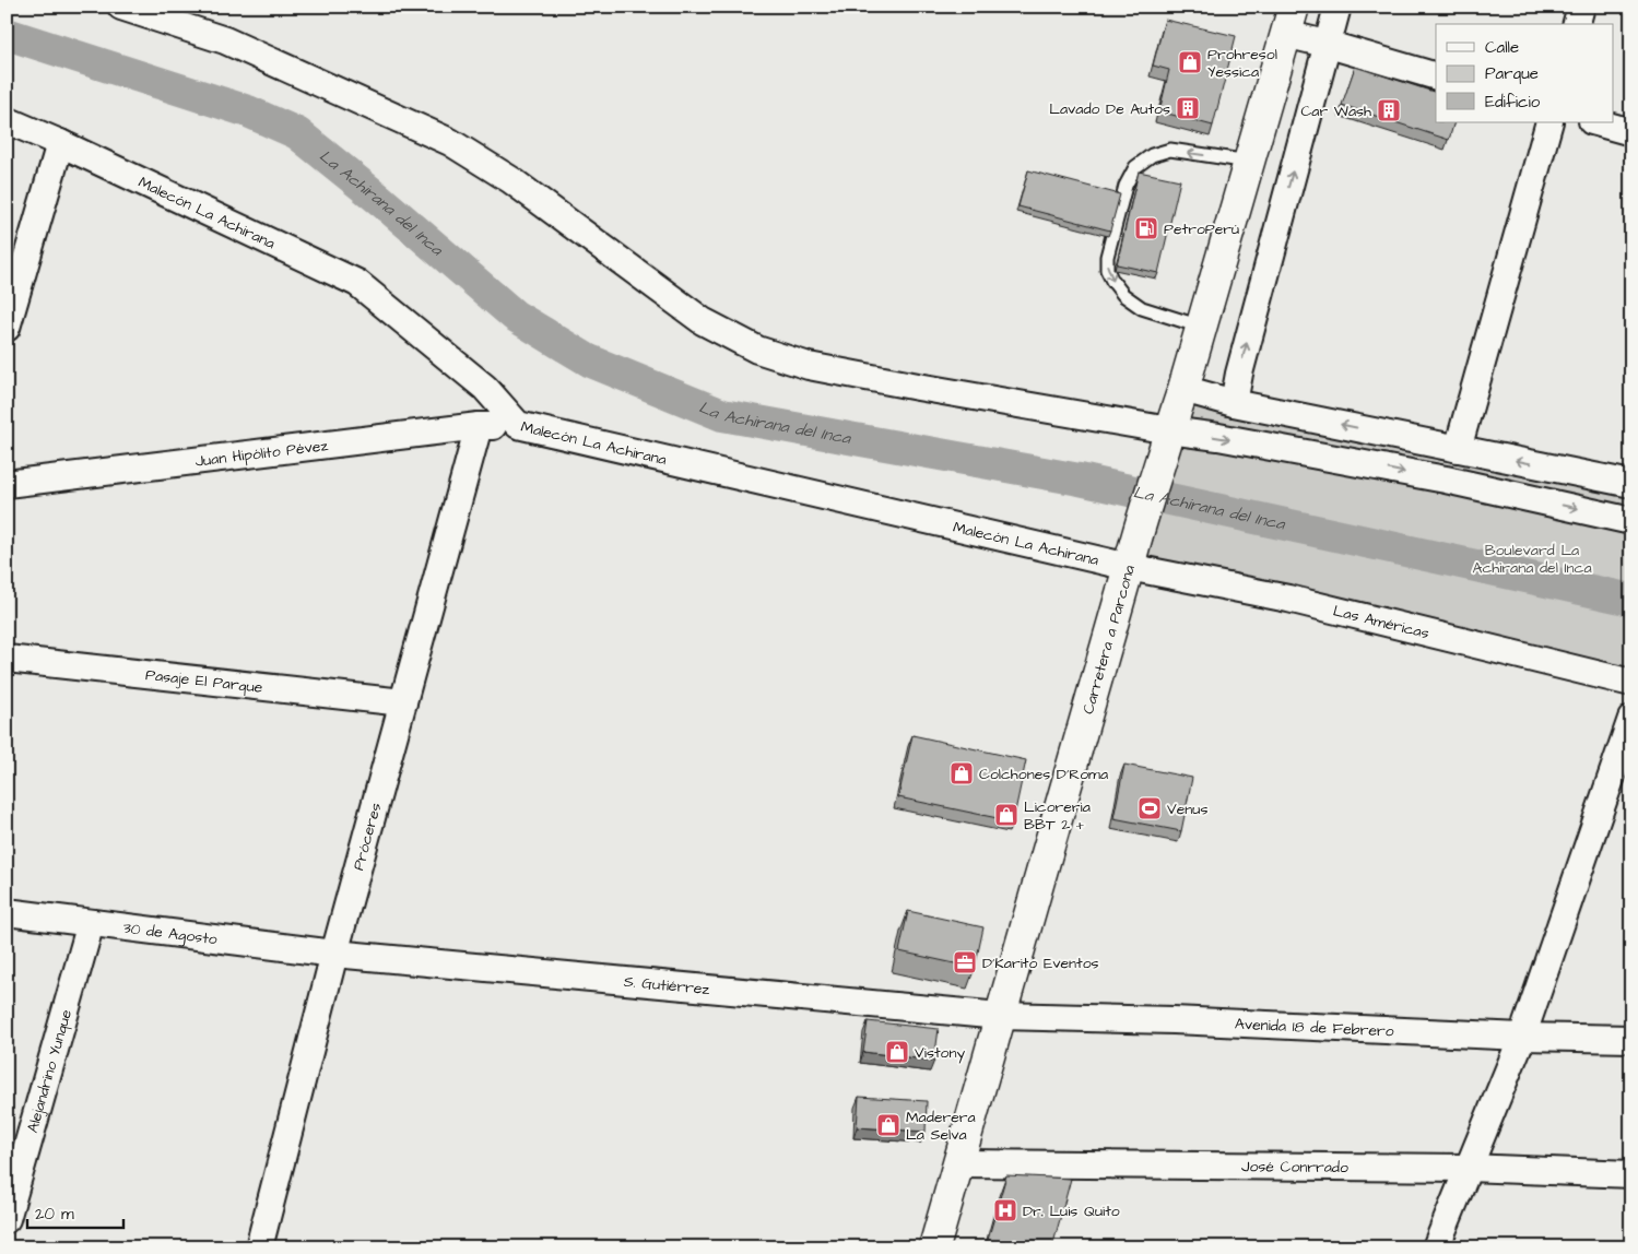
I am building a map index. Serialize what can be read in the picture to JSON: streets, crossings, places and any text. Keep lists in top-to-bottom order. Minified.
{"streets":{"main road":["Carretera a Parcona"],"street":["Malecón La Achirana","Juan Hipólito Pévez","Las Américas","Pasaje El Parque","Próceres","30 de Agosto","S. Gutiérrez","Avenida 18 de Febrero","Alejandrino Yunque","José Conrrado"]},"crossings":[["Malecón La Achirana","Juan Hipólito Pévez"],["Malecón La Achirana","Las Américas"],["Malecón La Achirana","Carretera a Parcona"],["Juan Hipólito Pévez","Próceres"],["Las Américas","Carretera a Parcona"],["Carretera a Parcona","S. Gutiérrez"],["Carretera a Parcona","Avenida 18 de Febrero"],["Carretera a Parcona","José Conrrado"],["Pasaje El Parque","Próceres"],["Próceres","30 de Agosto"],["Próceres","S. Gutiérrez"],["30 de Agosto","S. Gutiérrez"],["30 de Agosto","Alejandrino Yunque"],["S. Gutiérrez","Avenida 18 de Febrero"]],"water":["La Achirana del Inca"],"parks":["Boulevard La Achirana del Inca"],"places":{"shop":["Prohresol Yessica","Colchones D'Roma","Licoreria BBT 2 +","Vistony","Maderera La Selva"],"building":["Lavado De Autos","Car Wash"],"fuel station":["PetroPerú"],"sports":["Venus"],"office":["D'Karito Eventos"],"hospital":["Dr. Luis Quito"]},"legend":["Calle","Parque","Edificio"],"scale_bar":"20 m"}
